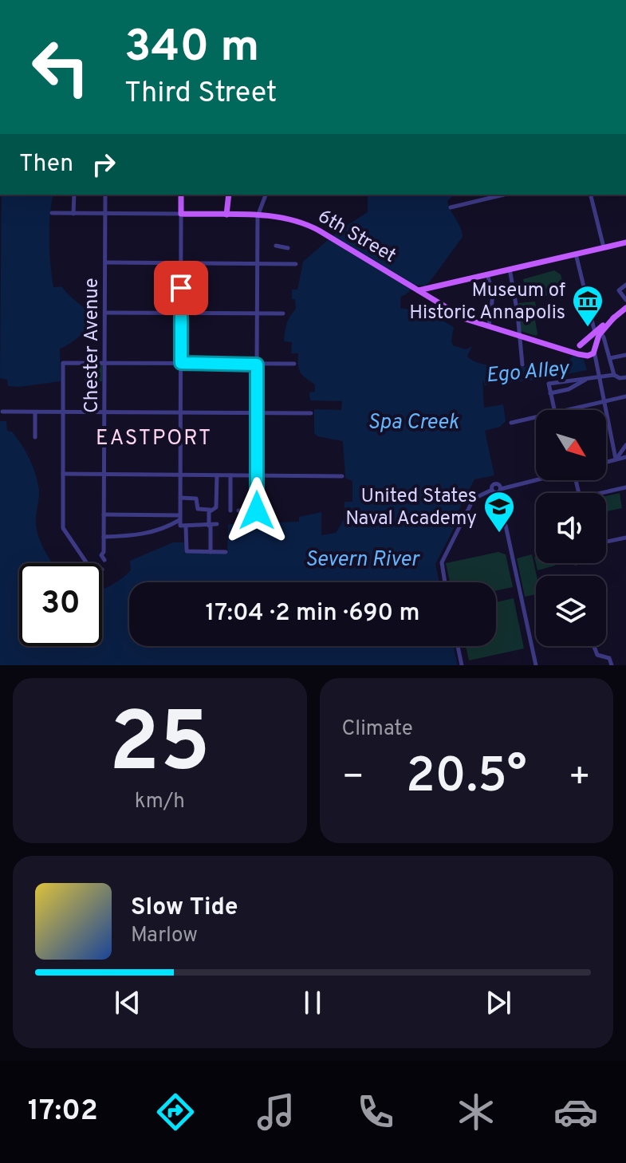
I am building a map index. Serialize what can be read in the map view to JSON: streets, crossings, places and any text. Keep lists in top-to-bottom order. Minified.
{"streets":{"main road":["6th Street"],"street":["Chester Avenue"]},"crossings":[["6th Street","Chester Avenue"]],"districts":["EASTPORT"],"water":["Ego Alley","Spa Creek","Severn River"],"places":{"museum":["Museum of Historic Annapolis"],"school or university":["United States Naval Academy"]},"north":"bottom right","page":{"turn":["340 m","Third Street"],"then":"Then","limit":"30","trip":"17:04 · 2 min · 690 m","tile":[["25","km/h"],"Climate"],"heat":["−","20.5°","+"],"song":["Slow Tide","Marlow"],"tabs":"17:02"}}
